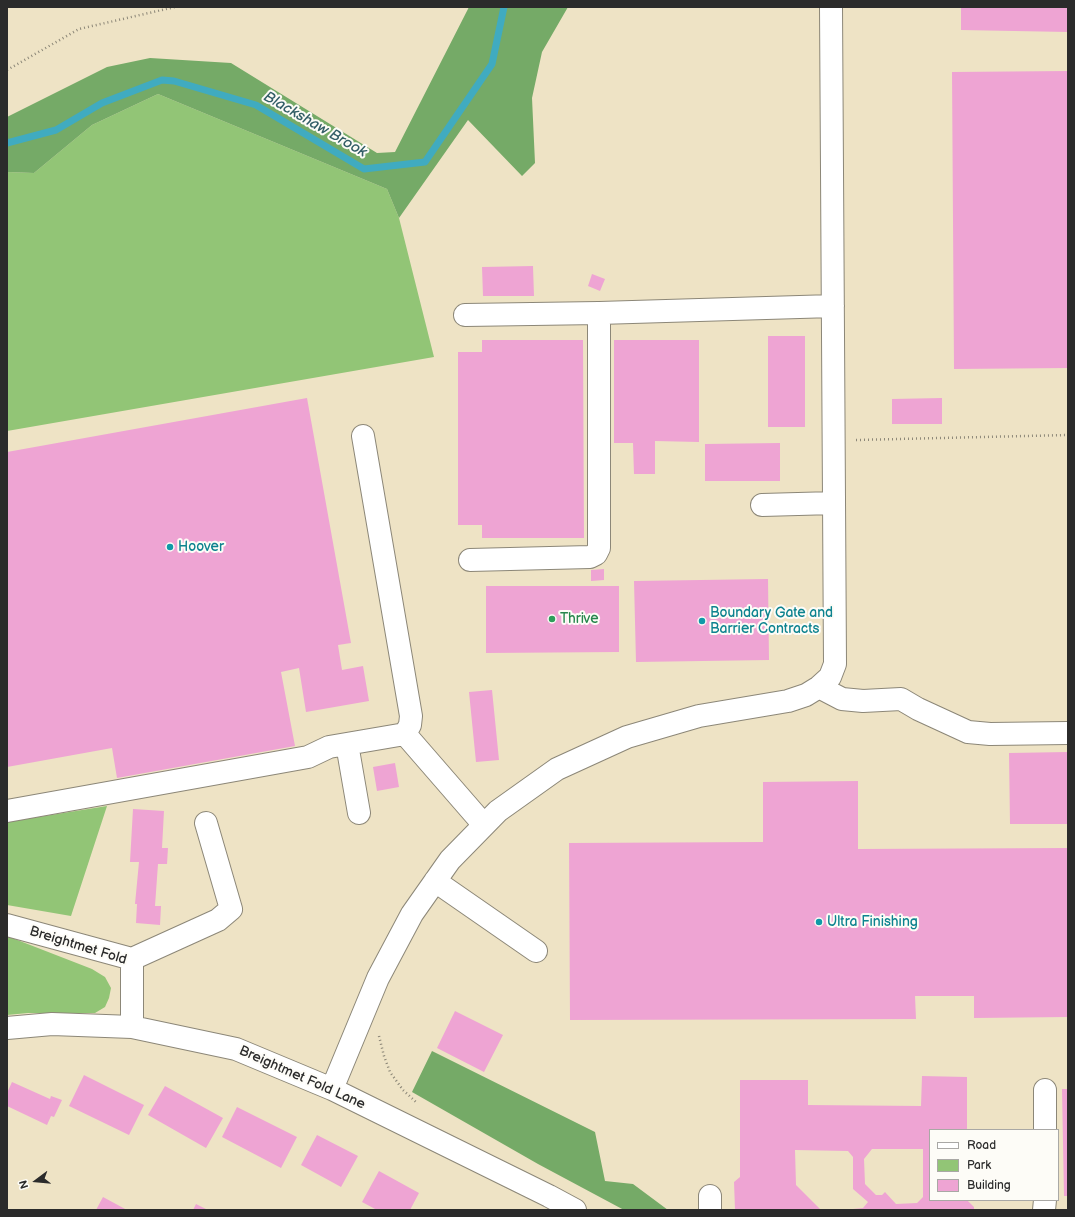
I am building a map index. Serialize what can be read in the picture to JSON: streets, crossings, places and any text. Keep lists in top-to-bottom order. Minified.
{"streets":{"street":["Breightmet Fold","Breightmet Fold Lane"]},"crossings":[["Breightmet Fold","Breightmet Fold Lane"]],"water":["Blackshaw Brook"],"places":["Hoover","Thrive","Boundary Gate and Barrier Contracts","Ultra Finishing"],"legend":["Road","Park","Building"],"north":"left"}
